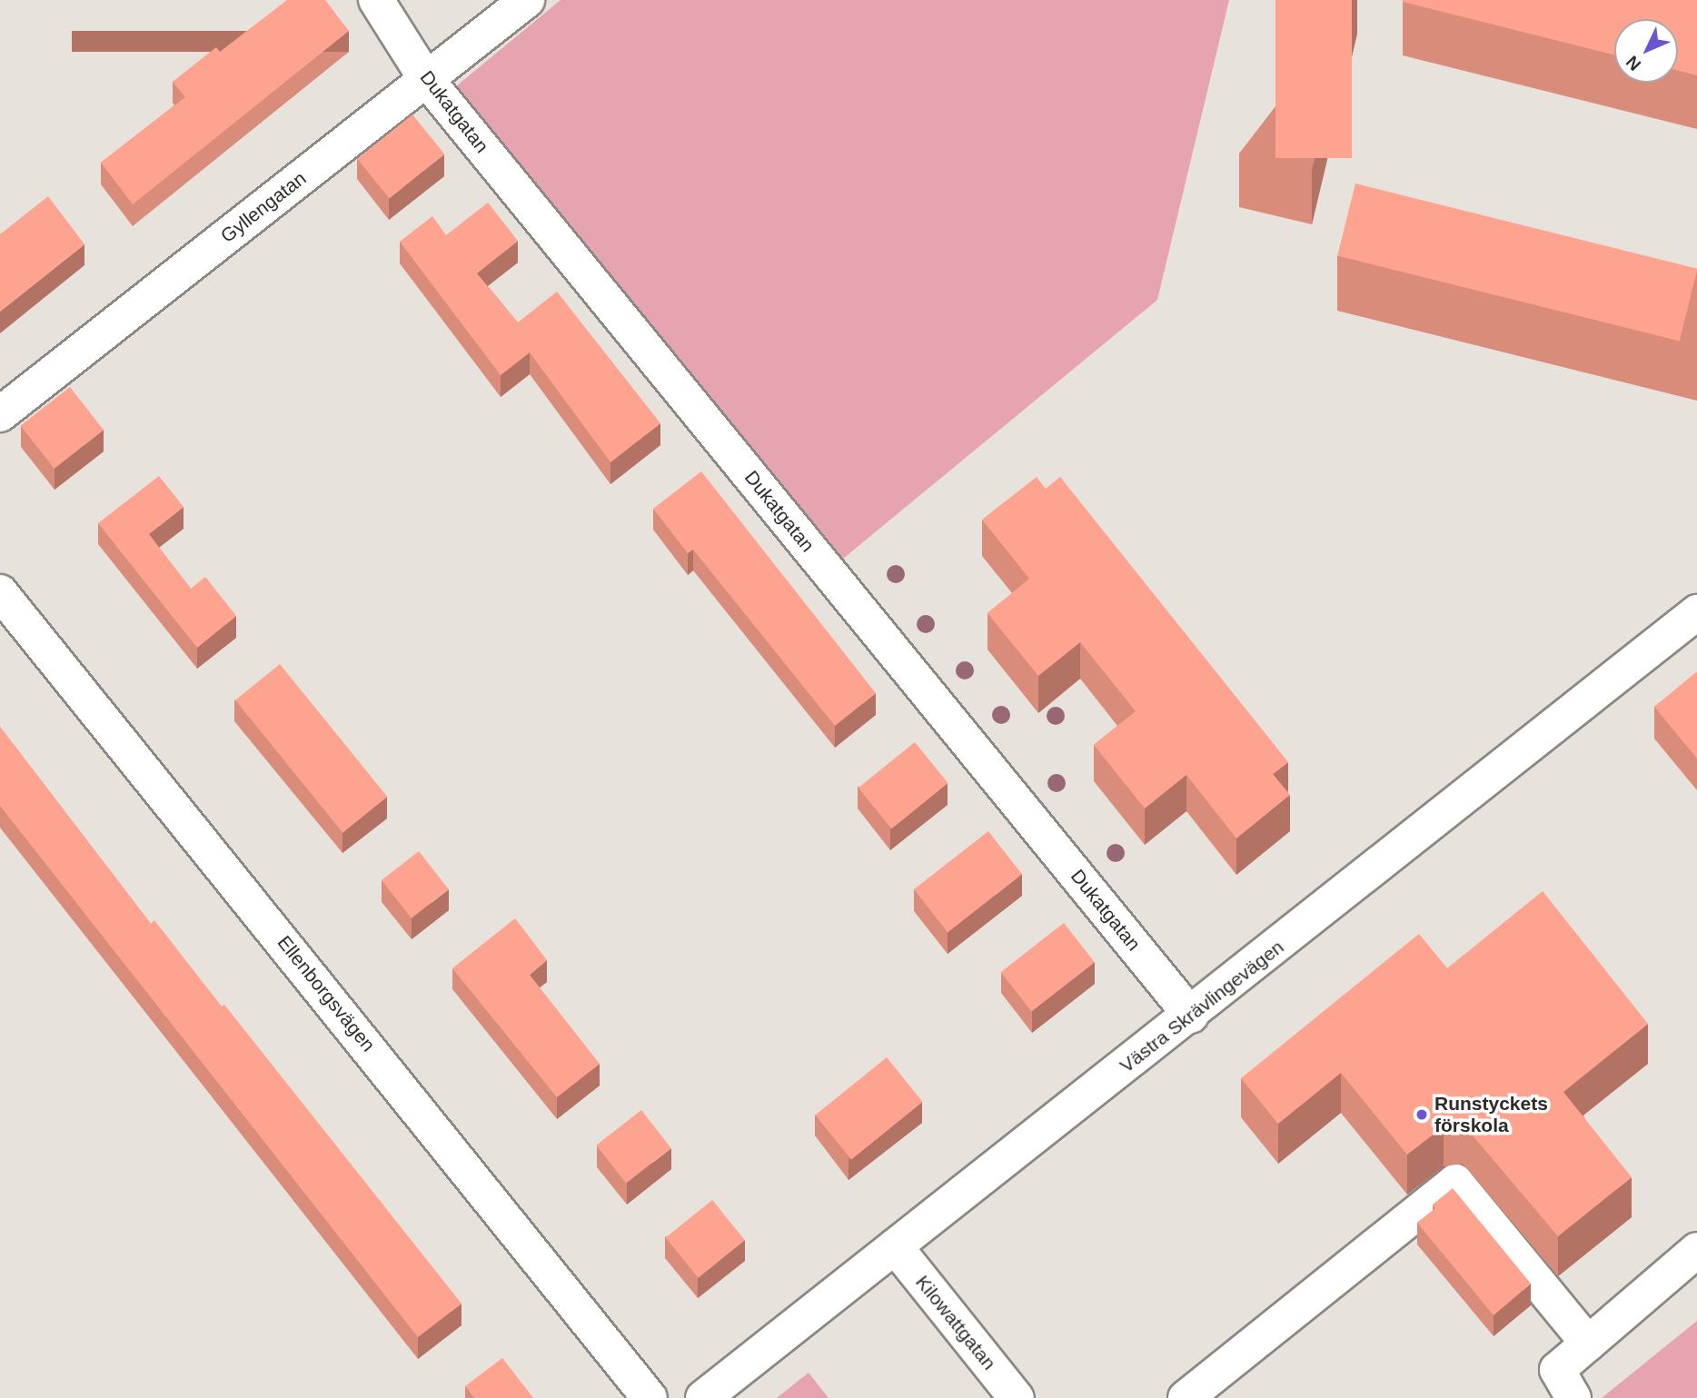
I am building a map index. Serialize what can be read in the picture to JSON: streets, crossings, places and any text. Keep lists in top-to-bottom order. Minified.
{"streets":{"street":["Dukatgatan","Gyllengatan","Ellenborgsvägen","Västra Skrävlingevägen","Kilowattgatan"]},"crossings":[["Dukatgatan","Gyllengatan"],["Dukatgatan","Västra Skrävlingevägen"],["Västra Skrävlingevägen","Kilowattgatan"]],"places":["Runstyckets förskola"],"north":"bottom left"}
